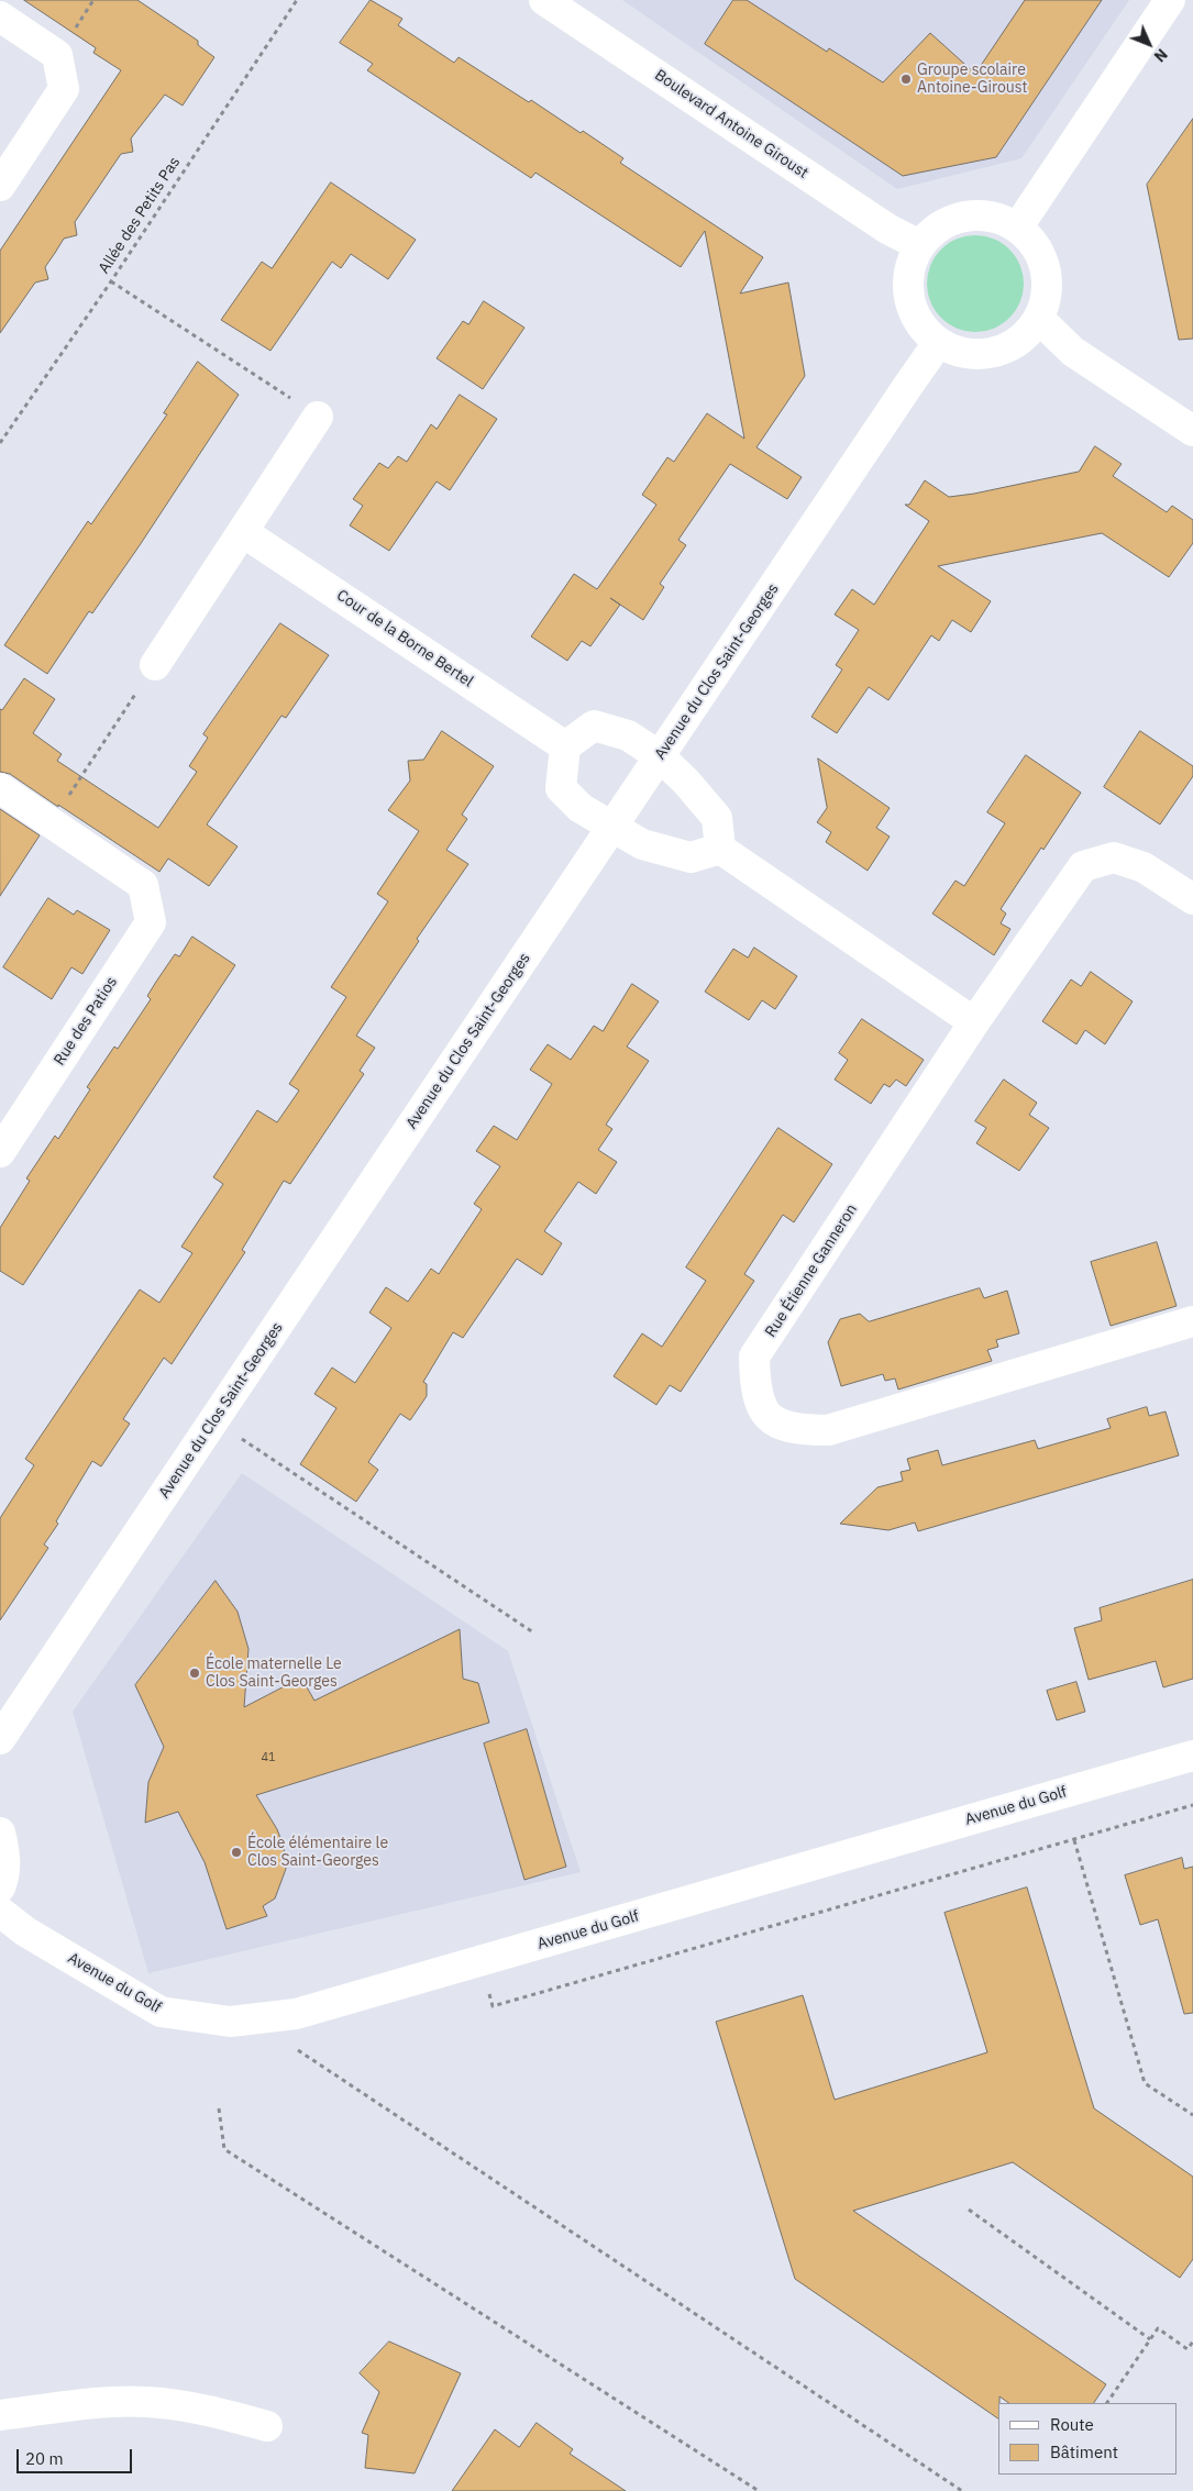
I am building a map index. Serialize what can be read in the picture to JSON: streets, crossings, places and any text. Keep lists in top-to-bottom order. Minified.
{"streets":{"street":["Boulevard Antoine Giroust","Cour de la Borne Bertel","Avenue du Clos Saint-Georges","Rue des Patios","Rue Étienne Ganneron","Avenue du Golf"],"path":["Allée des Petits Pas"]},"crossings":[["Boulevard Antoine Giroust","Avenue du Clos Saint-Georges"]],"places":["Groupe scolaire Antoine-Giroust","École maternelle Le Clos Saint-Georges","École élémentaire le Clos Saint-Georges"],"house_numbers":["41"],"legend":["Route","Bâtiment"],"scale_bar":"20 m","north":"bottom right"}
